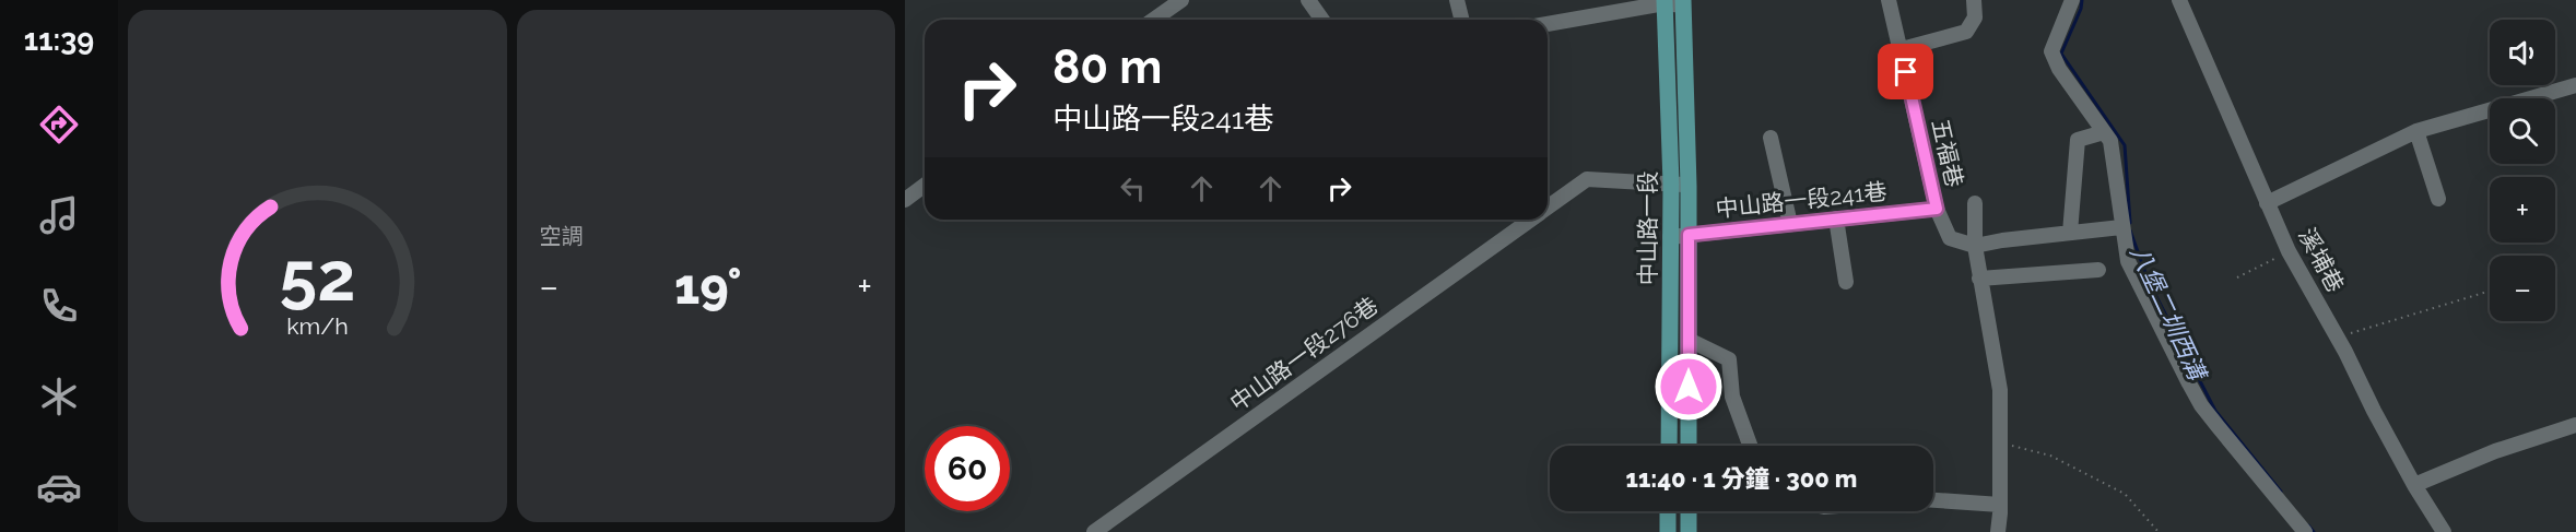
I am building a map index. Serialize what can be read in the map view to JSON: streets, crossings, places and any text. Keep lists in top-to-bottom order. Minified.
{"streets":{"main road":["中山路一段"],"street":["五福巷","中山路一段241巷","溪埔巷","中山路一段276巷"]},"crossings":[["五福巷","中山路一段241巷"],["中山路一段241巷","中山路一段"],["中山路一段","中山路一段276巷"]],"water":["八堡二圳西溝"],"page":{"tabs":"11:39","tile":"空調","map_buttons":["+","−"],"turn":["80 m","中山路一段241巷"],"heat":["−","19°","+"],"limit":"60","trip":"11:40 · 1 分鐘 · 300 m","gauge":["52","km/h"]}}
